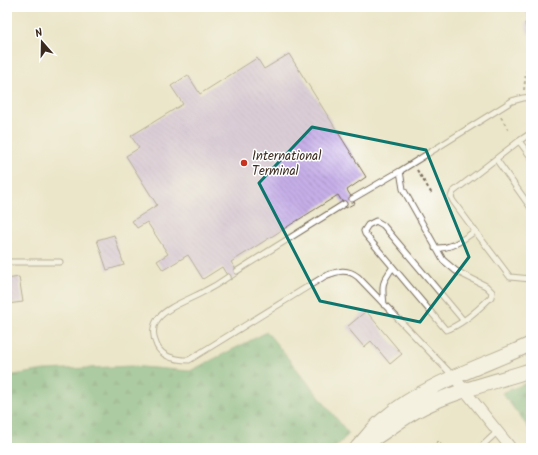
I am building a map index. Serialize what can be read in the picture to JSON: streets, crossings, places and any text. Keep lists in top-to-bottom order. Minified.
{"places":["International Terminal"],"north":"top"}
